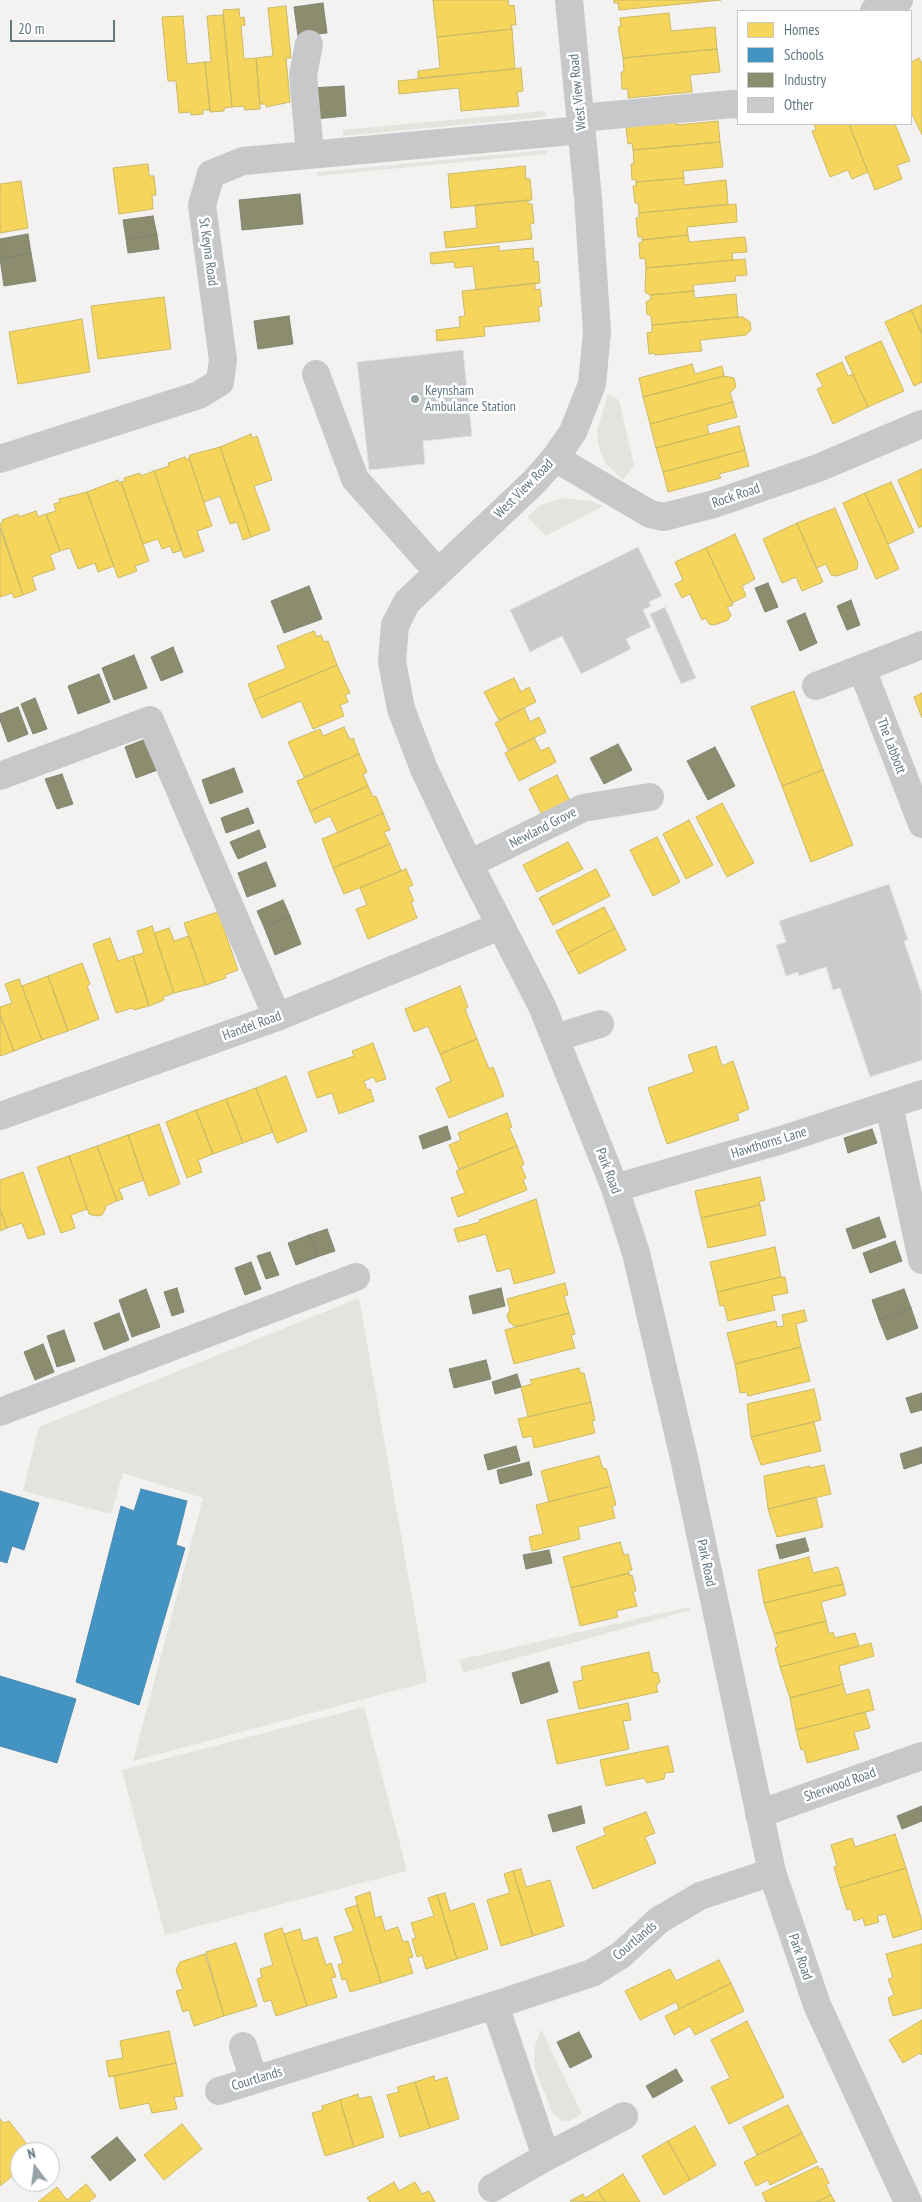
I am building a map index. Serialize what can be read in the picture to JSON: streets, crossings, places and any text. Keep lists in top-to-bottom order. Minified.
{"streets":{"street":["West View Road","St Keyna Road","Rock Road","The Labbott","Newland Grove","Handel Road","Hawthorns Lane","Park Road","Sherwood Road","Courtlands"]},"crossings":[["West View Road","St Keyna Road"],["West View Road","Rock Road"],["West View Road","Newland Grove"],["West View Road","Handel Road"],["West View Road","Park Road"],["Handel Road","Park Road"],["Hawthorns Lane","Park Road"],["Park Road","Sherwood Road"],["Park Road","Courtlands"]],"places":["Keynsham Ambulance Station"],"legend":["Homes","Schools","Industry","Other"],"scale_bar":"20 m","north":"top"}
